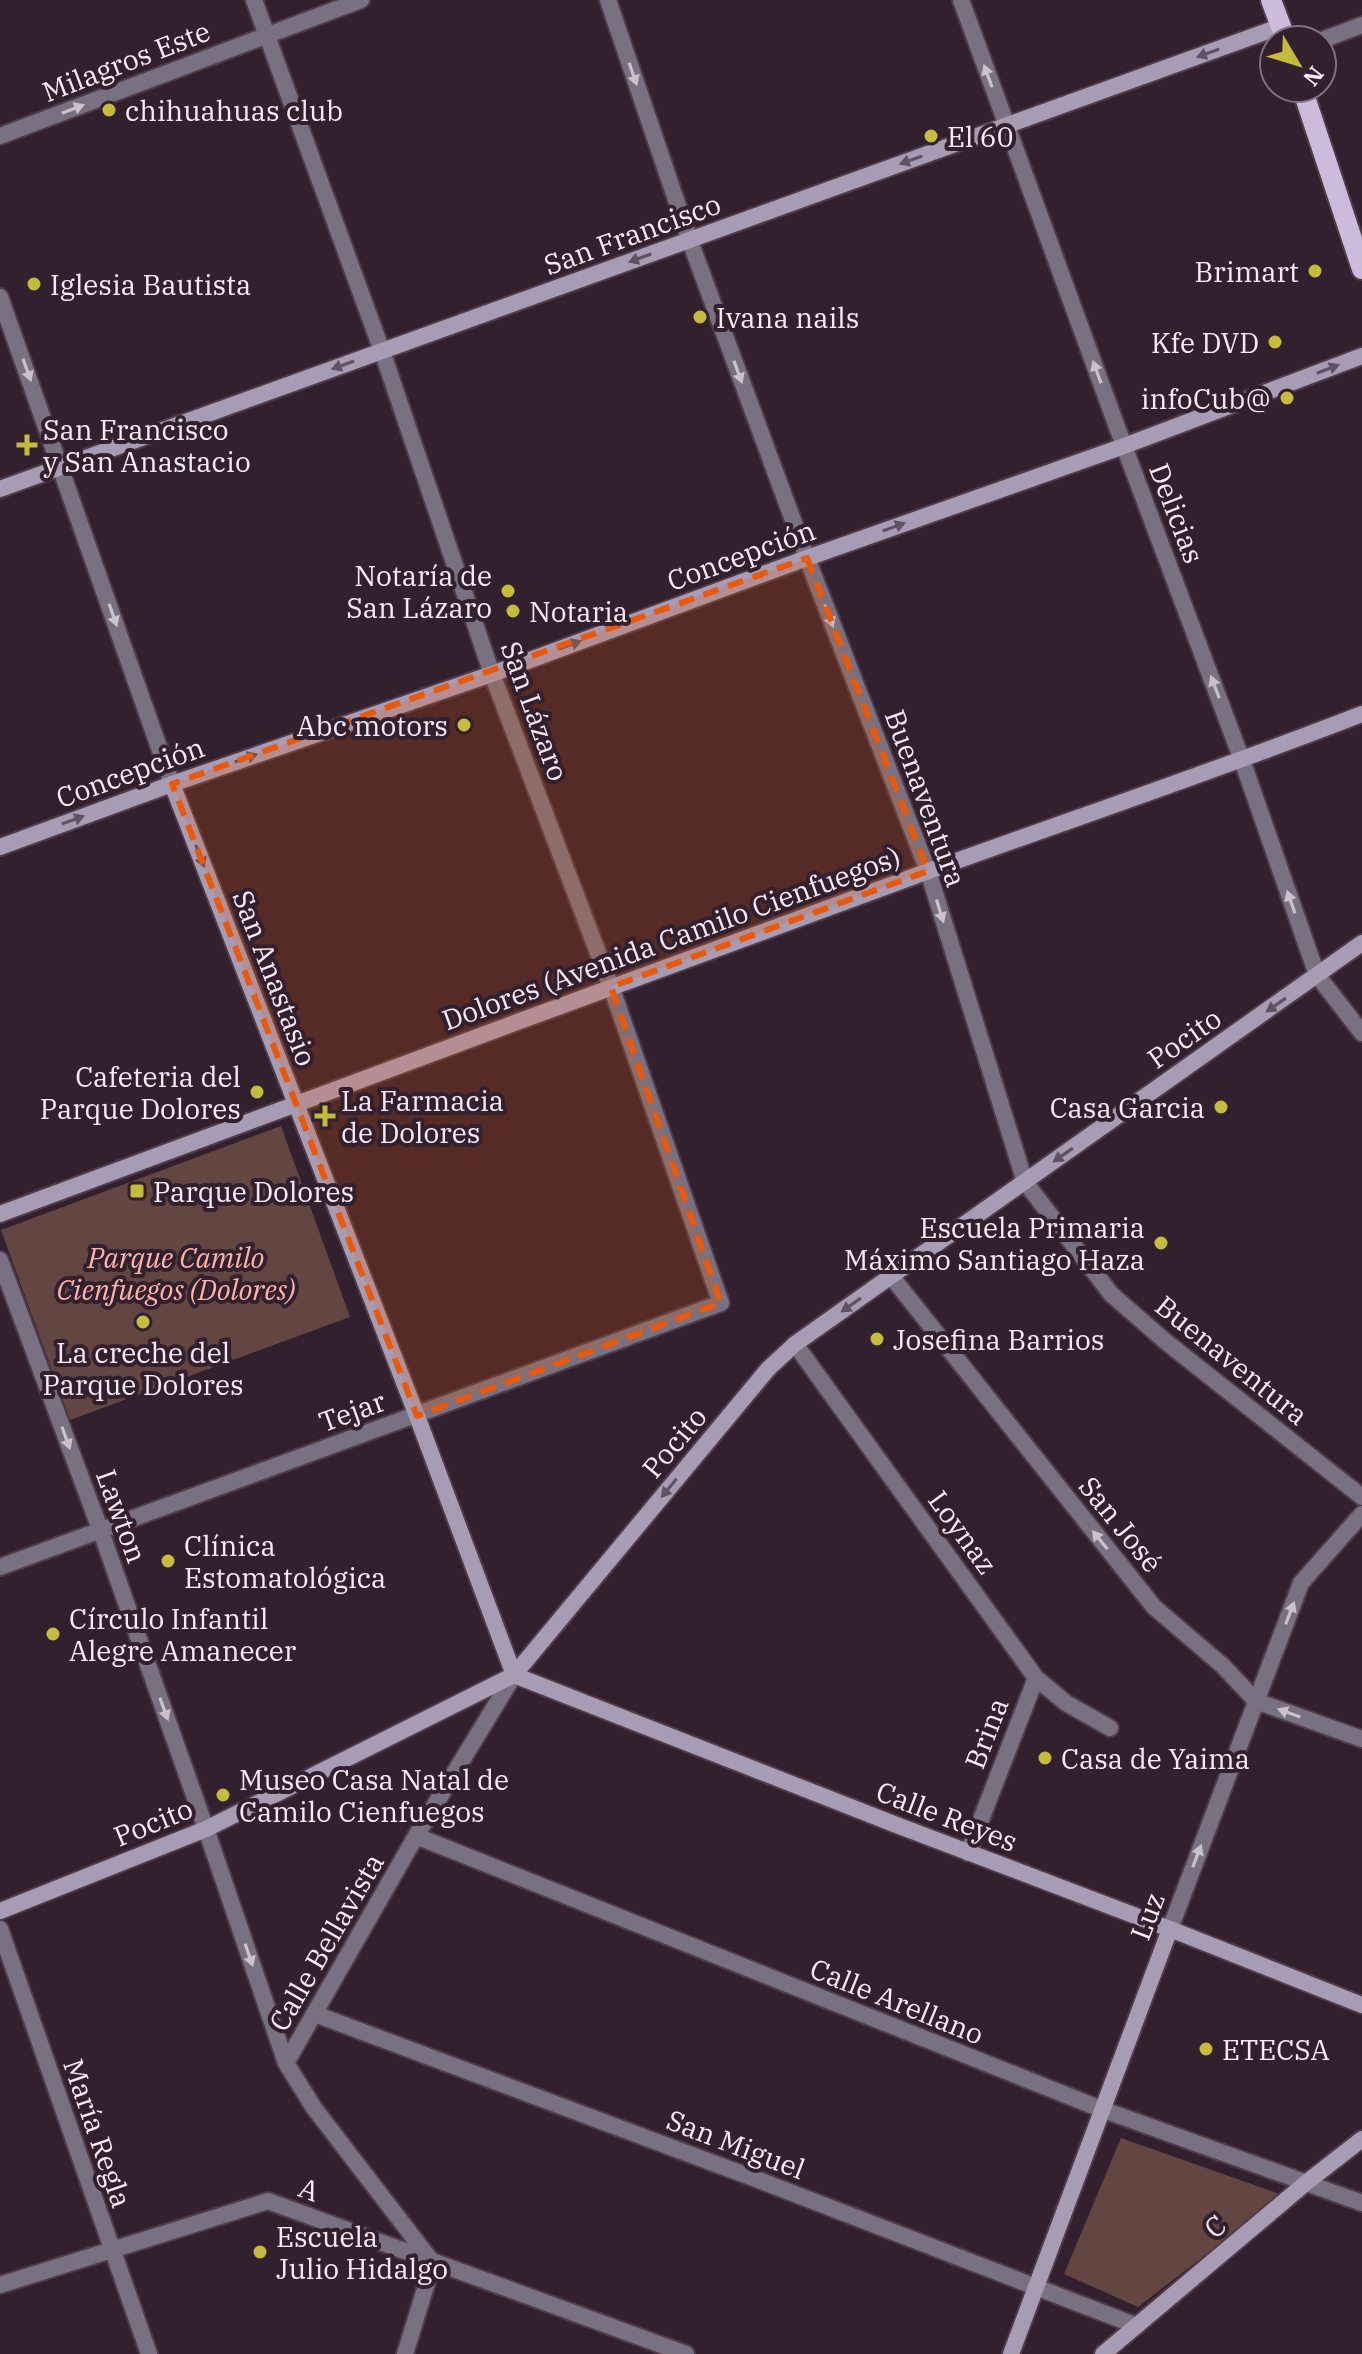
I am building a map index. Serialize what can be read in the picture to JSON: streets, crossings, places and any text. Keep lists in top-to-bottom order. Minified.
{"streets":{"street":["Milagros Este","San Francisco","Delicias","Concepción","San Lázaro","Buenaventura","Dolores (Avenida Camilo Cienfuegos)","San Anastasio","Pocito","Tejar","Lawton","San José","Loynaz","Brina","Calle Reyes","Luz","Calle Bellavista","Calle Arellano","María Regla","San Miguel","A","C"]},"crossings":[["Milagros Este","San Lázaro"],["San Francisco","Delicias"],["San Francisco","San Lázaro"],["San Francisco","Buenaventura"],["San Francisco","San Anastasio"],["Delicias","Concepción"],["Delicias","Dolores (Avenida Camilo Cienfuegos)"],["Delicias","Pocito"],["Concepción","San Lázaro"],["Concepción","Buenaventura"],["Concepción","San Anastasio"],["San Lázaro","Dolores (Avenida Camilo Cienfuegos)"],["San Lázaro","Tejar"],["Buenaventura","Dolores (Avenida Camilo Cienfuegos)"],["Buenaventura","Pocito"],["Dolores (Avenida Camilo Cienfuegos)","San Anastasio"],["San Anastasio","Pocito"],["San Anastasio","Tejar"],["San Anastasio","Calle Reyes"],["San Anastasio","Calle Bellavista"],["Pocito","Lawton"],["Pocito","San José"],["Pocito","Loynaz"],["Pocito","Calle Reyes"],["Pocito","Calle Bellavista"],["Tejar","Lawton"],["Lawton","Calle Bellavista"],["San José","Luz"],["Loynaz","Brina"],["Brina","Calle Reyes"],["Calle Reyes","Luz"],["Calle Reyes","Calle Bellavista"],["Luz","Calle Arellano"],["Luz","San Miguel"],["Calle Bellavista","Calle Arellano"],["Calle Bellavista","San Miguel"],["Calle Bellavista","A"],["Calle Arellano","C"],["María Regla","A"],["San Miguel","C"]],"one_way":["Milagros Este","San Francisco","Delicias","Concepción","Buenaventura","San Anastasio","Pocito","Lawton","San José","Luz"],"parks":["Parque Camilo Cienfuegos (Dolores)"],"places":{"other":["chihuahuas club","El 60","Brimart","Iglesia Bautista","Ivana nails","Kfe DVD","infoCub@","Notaría de San Lázaro","Notaria","Abc motors","Cafeteria del Parque Dolores","Casa Garcia","Escuela Primaria Máximo Santiago Haza","La creche del Parque Dolores","Josefina Barrios","Clínica Estomatológica","Círculo Infantil Alegre Amanecer","Casa de Yaima","Museo Casa Natal de Camilo Cienfuegos","ETECSA","Escuela Julio Hidalgo"],"health":["San Francisco y San Anastacio","La Farmacia de Dolores"],"transit":["Parque Dolores"]},"north":"bottom right"}
